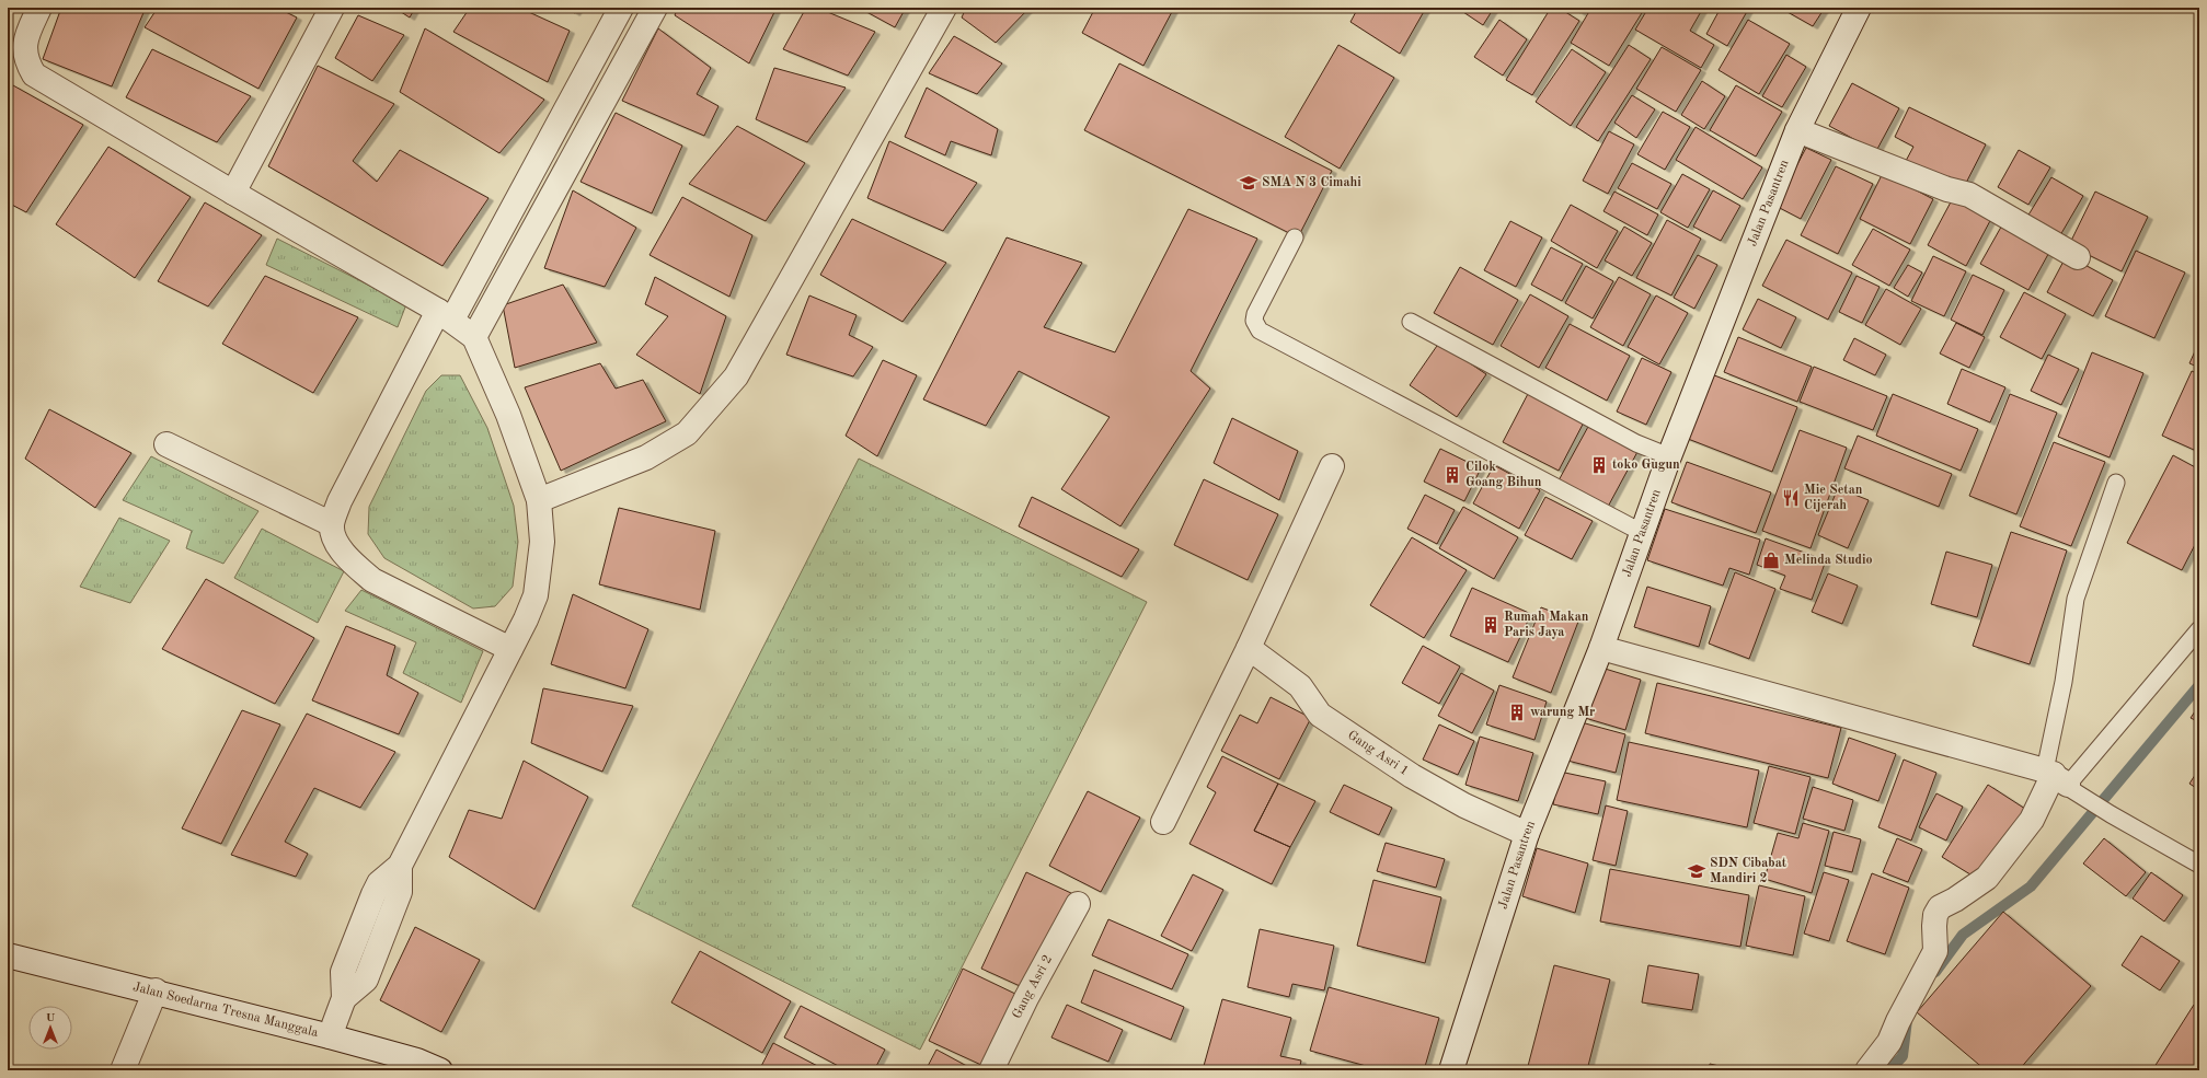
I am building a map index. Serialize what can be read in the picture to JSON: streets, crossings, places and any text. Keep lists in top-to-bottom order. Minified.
{"streets":{"street":["Jalan Pasantren","Gang Asri 1","Gang Asri 2","Jalan Soedarna Tresna Manggala"]},"crossings":[["Jalan Pasantren","Gang Asri 1"]],"places":{"school or university":["SMA N 3 Cimahi","SDN Cibabat Mandiri 2"],"building":["toko Gugun","Cilok Goang Bihun","Rumah Makan Paris Jaya","warung Mr"],"restaurant":["Mie Setan Cijerah"],"shop":["Melinda Studio"]},"north":"top"}
